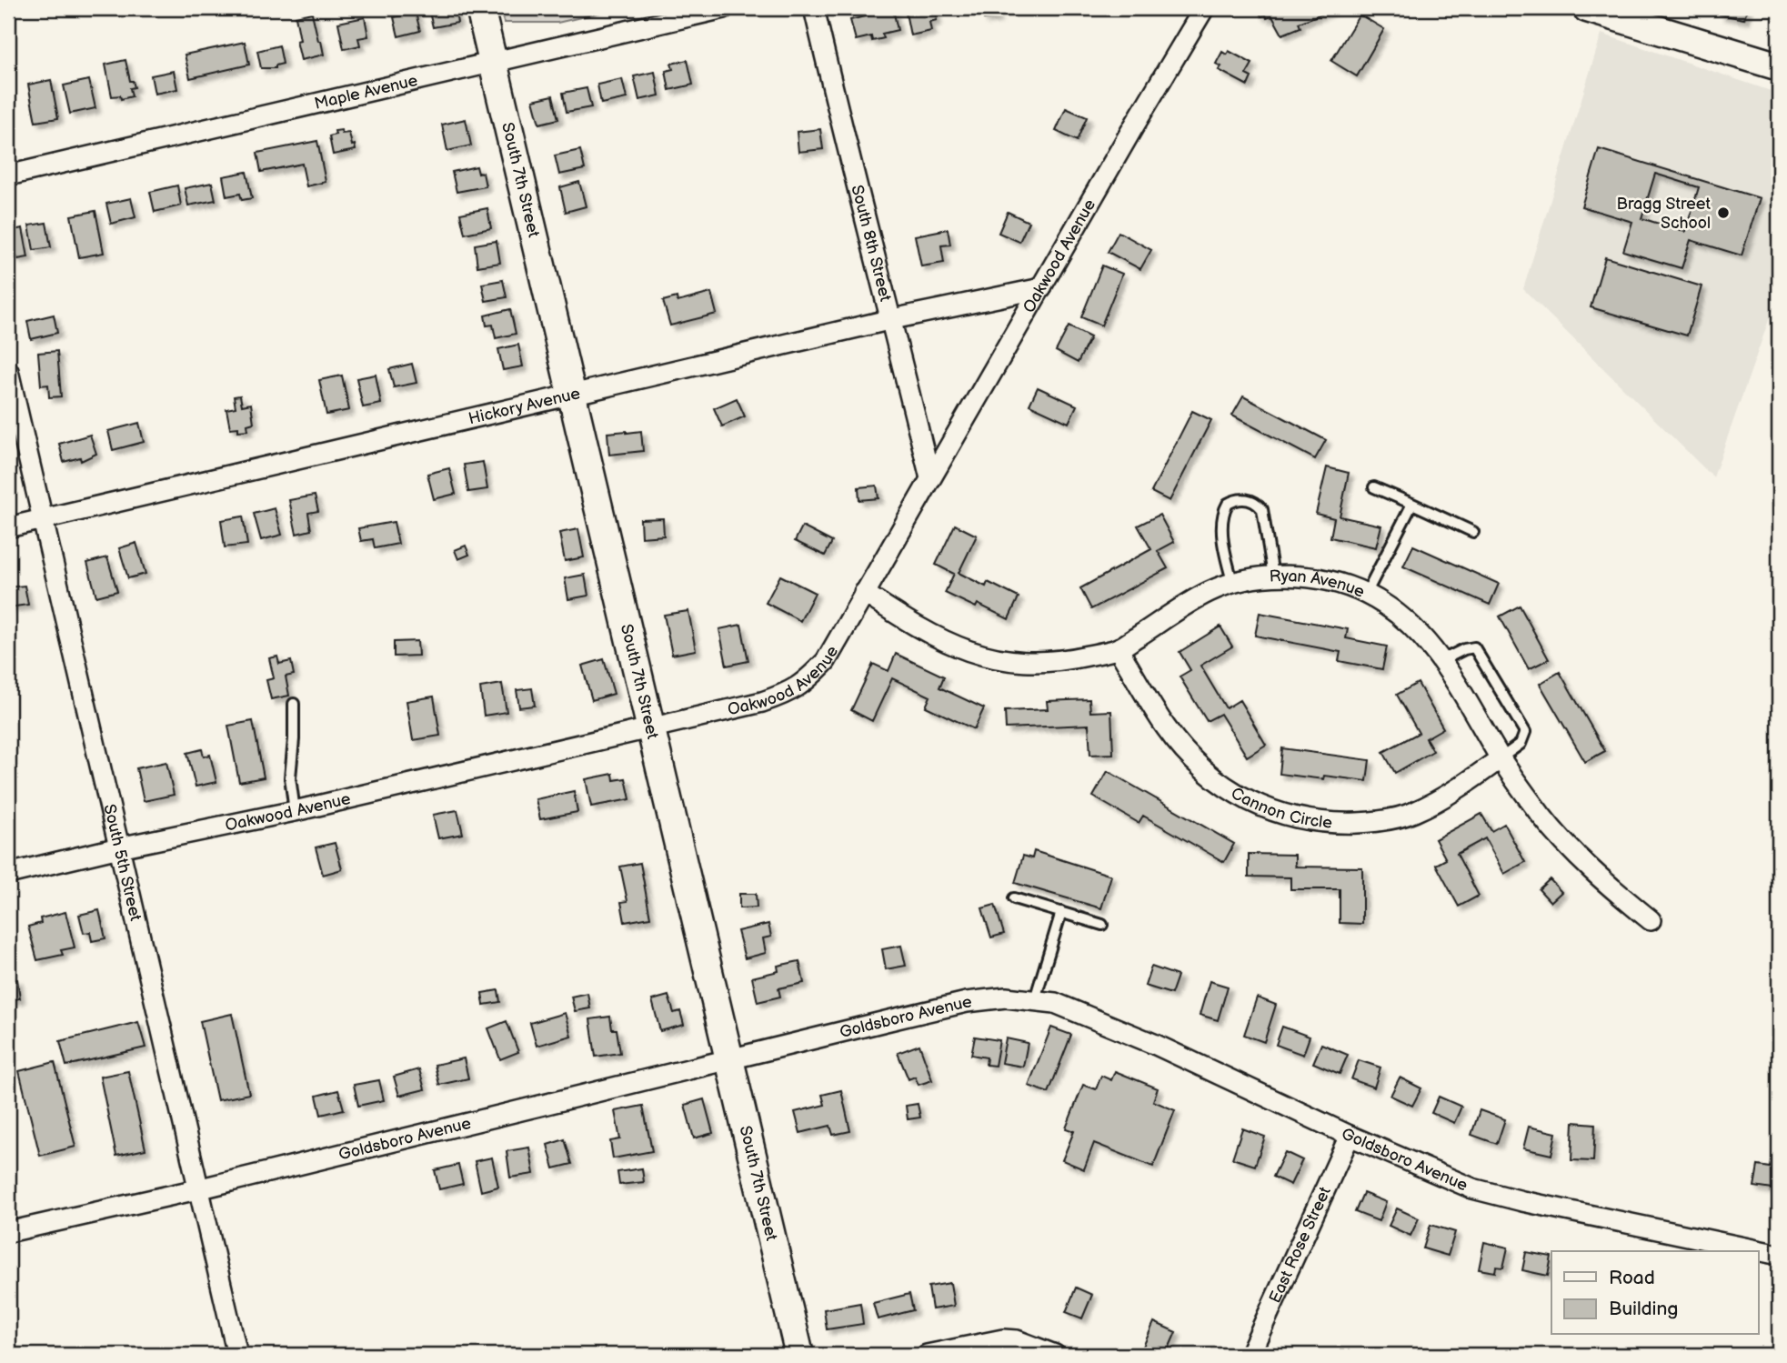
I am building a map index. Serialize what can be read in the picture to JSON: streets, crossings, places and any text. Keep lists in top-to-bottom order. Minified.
{"streets":{"street":["Maple Avenue","South 7th Street","South 8th Street","Oakwood Avenue","Hickory Avenue","Ryan Avenue","Cannon Circle","South 5th Street","Goldsboro Avenue","East Rose Street"]},"crossings":[["Maple Avenue","South 7th Street"],["South 7th Street","Oakwood Avenue"],["South 7th Street","Hickory Avenue"],["South 7th Street","Goldsboro Avenue"],["South 8th Street","Oakwood Avenue"],["South 8th Street","Hickory Avenue"],["Oakwood Avenue","Hickory Avenue"],["Oakwood Avenue","Ryan Avenue"],["Oakwood Avenue","South 5th Street"],["Hickory Avenue","South 5th Street"],["Ryan Avenue","Cannon Circle"],["South 5th Street","Goldsboro Avenue"],["Goldsboro Avenue","East Rose Street"]],"places":["Bragg Street School"],"legend":["Road","Building"]}
